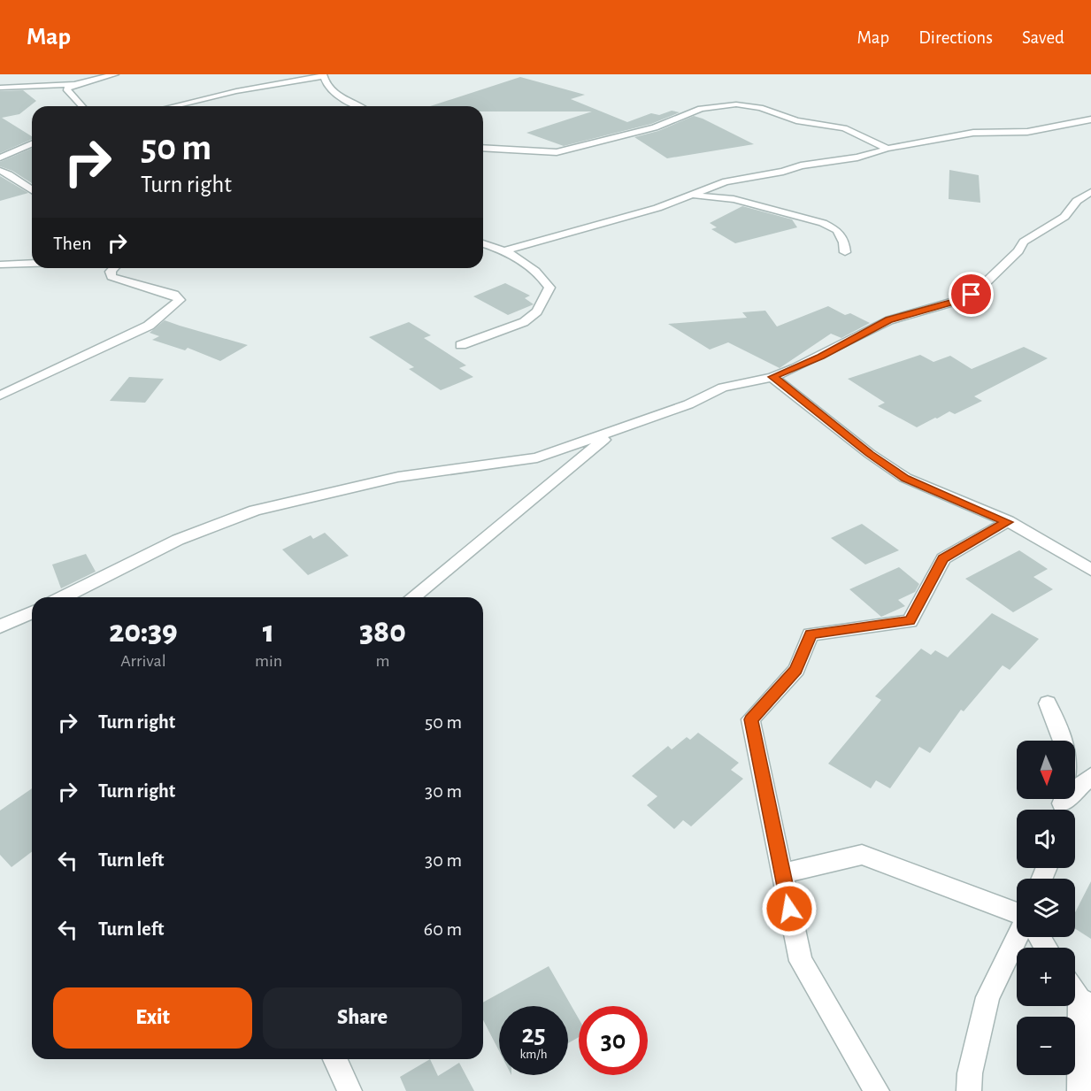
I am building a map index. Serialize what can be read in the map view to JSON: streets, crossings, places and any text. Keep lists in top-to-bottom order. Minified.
{"north":"bottom","page":{"header":"Map","nav":["Map","Directions","Saved"],"turn":["50 m","Turn right"],"then":"Then","eta":["20:39","Arrival","1","min","380","m"],"list":[{"name":"Turn right","value":"50 m"},{"name":"Turn right","value":"30 m"},{"name":"Turn left","value":"30 m"},{"name":"Turn left","value":"60 m"}],"map_buttons":["+","−"],"buttons":["Exit","Share"],"speed":"25 km/h","limit":"30"}}
